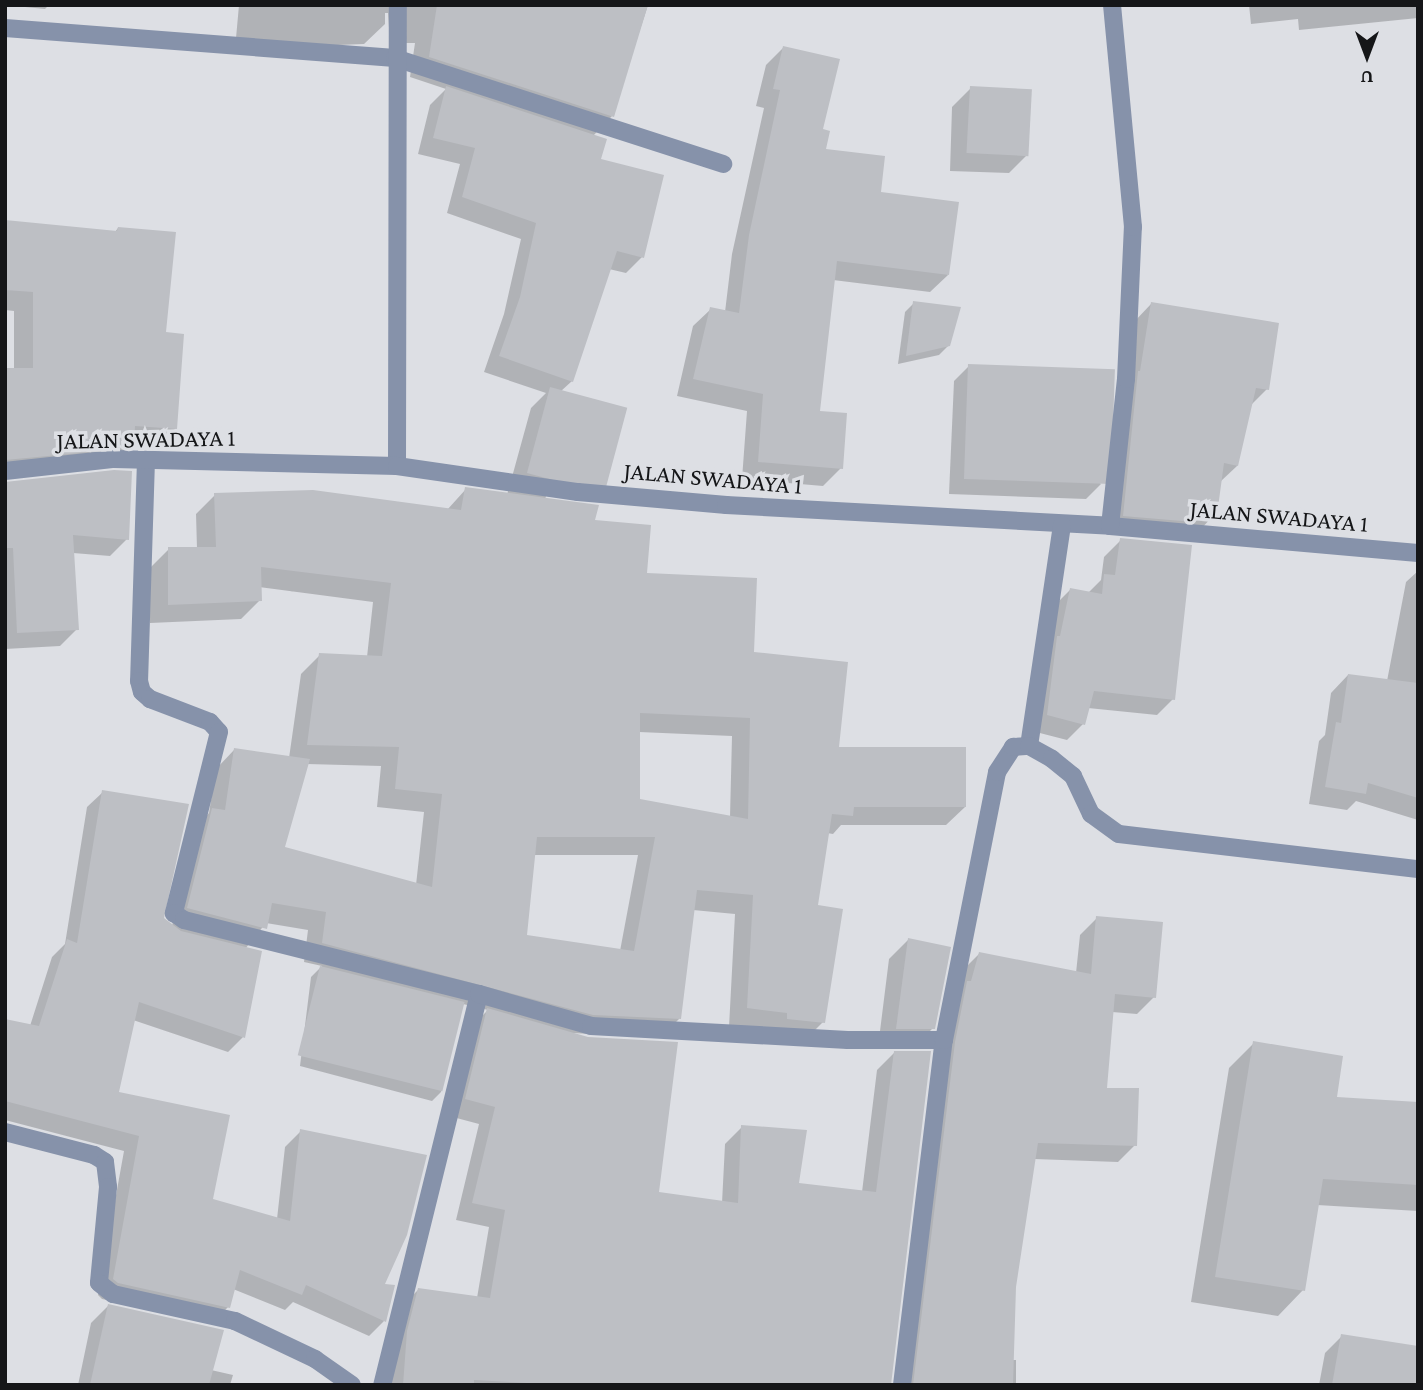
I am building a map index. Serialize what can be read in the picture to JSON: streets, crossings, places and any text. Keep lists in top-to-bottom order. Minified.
{"streets":{"street":["JALAN SWADAYA 1"]},"north":"bottom"}
